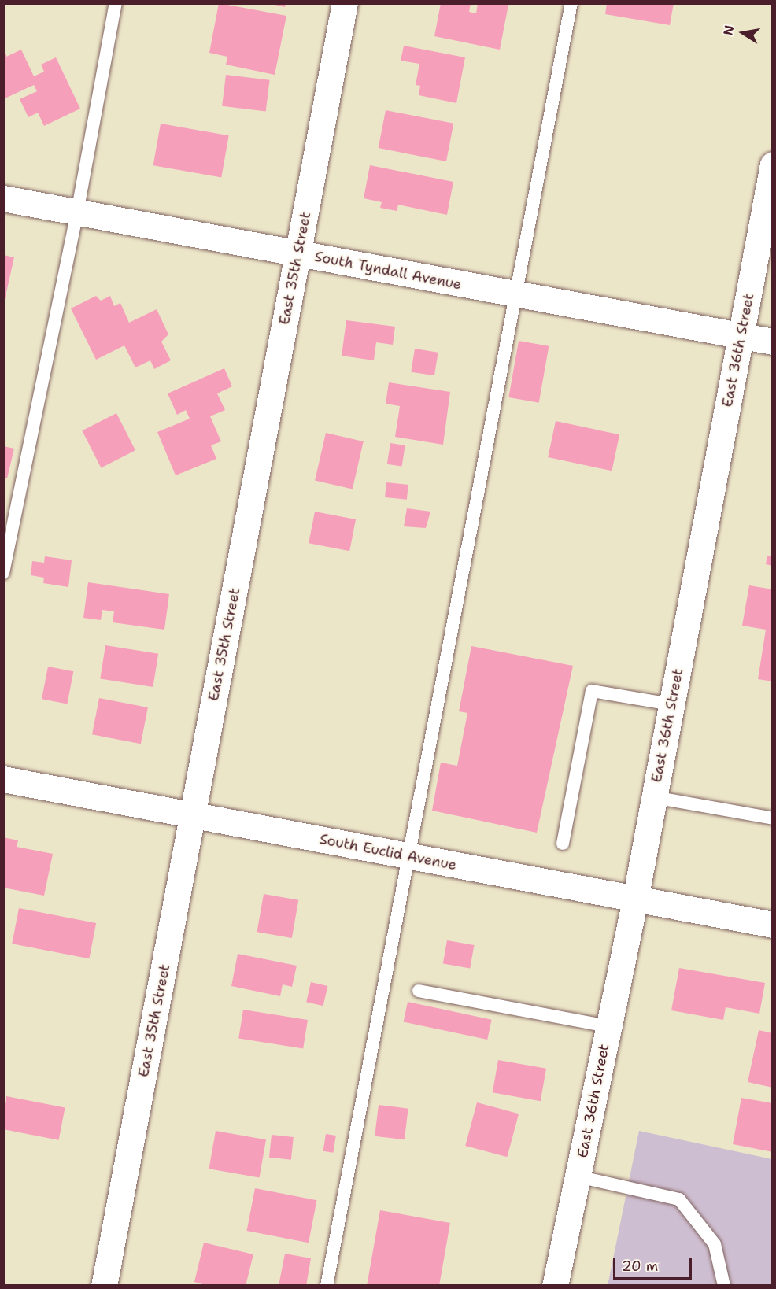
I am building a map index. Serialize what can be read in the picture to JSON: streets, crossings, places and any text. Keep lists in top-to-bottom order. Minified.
{"streets":{"street":["East 35th Street","South Tyndall Avenue","East 36th Street","South Euclid Avenue"]},"crossings":[["East 35th Street","South Tyndall Avenue"],["East 35th Street","South Euclid Avenue"],["South Tyndall Avenue","East 36th Street"],["East 36th Street","South Euclid Avenue"]],"scale_bar":"20 m","north":"left"}
